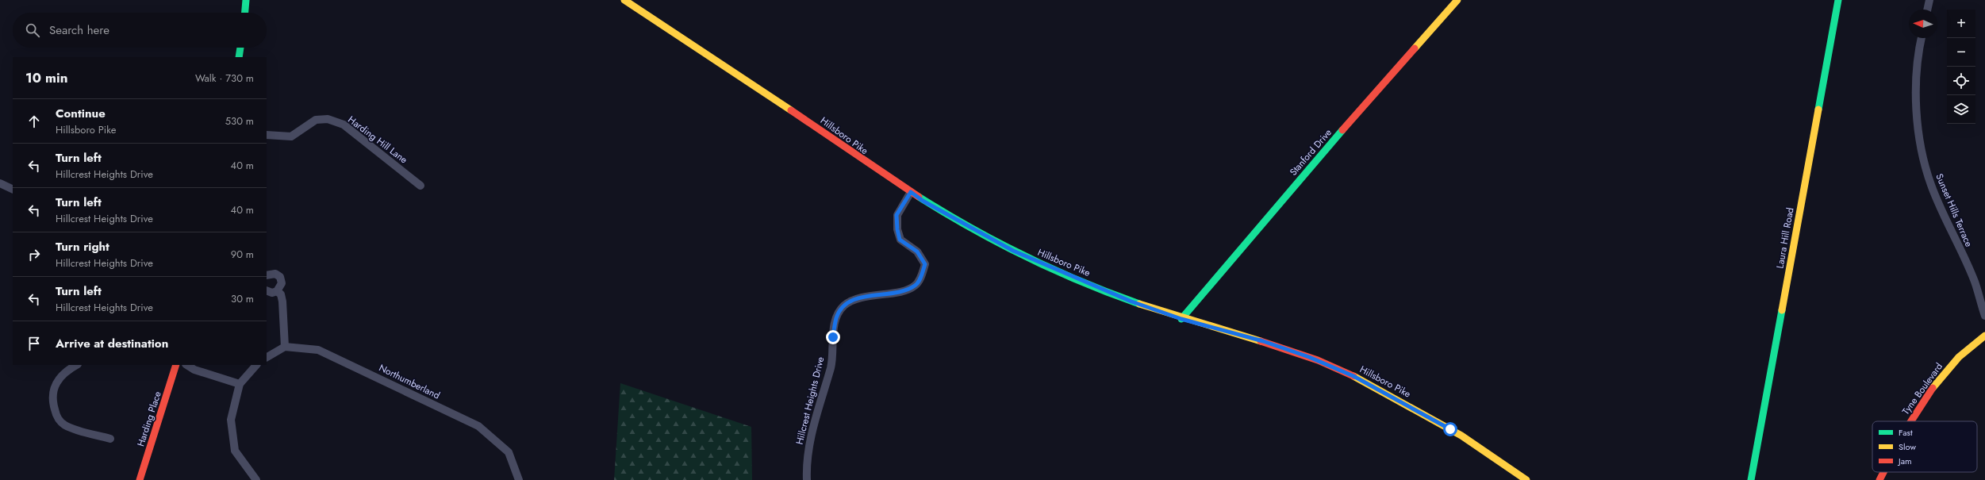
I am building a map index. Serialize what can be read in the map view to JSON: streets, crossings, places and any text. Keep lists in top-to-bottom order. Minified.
{"streets":{"main road":["Hillsboro Pike","Stanford Drive","Laura Hill Road","Tyne Boulevard","Harding Place"],"street":["Harding Hill Lane","Sunset Hills Terrace","Northumberland","Hillcrest Heights Drive"]},"crossings":[["Hillsboro Pike","Stanford Drive"],["Hillsboro Pike","Hillcrest Heights Drive"]],"legend":["Fast","Slow","Jam"],"north":"left","page":{"map_buttons":["+","−"],"search":"Search here","heading":["10 min","Walk · 730 m"],"list":[["Continue","Hillsboro Pike","530 m"],["Turn left","Hillcrest Heights Drive","40 m"],["Turn left","Hillcrest Heights Drive","40 m"],["Turn right","Hillcrest Heights Drive","90 m"],["Turn left","Hillcrest Heights Drive","30 m"],"Arrive at destination"]}}
